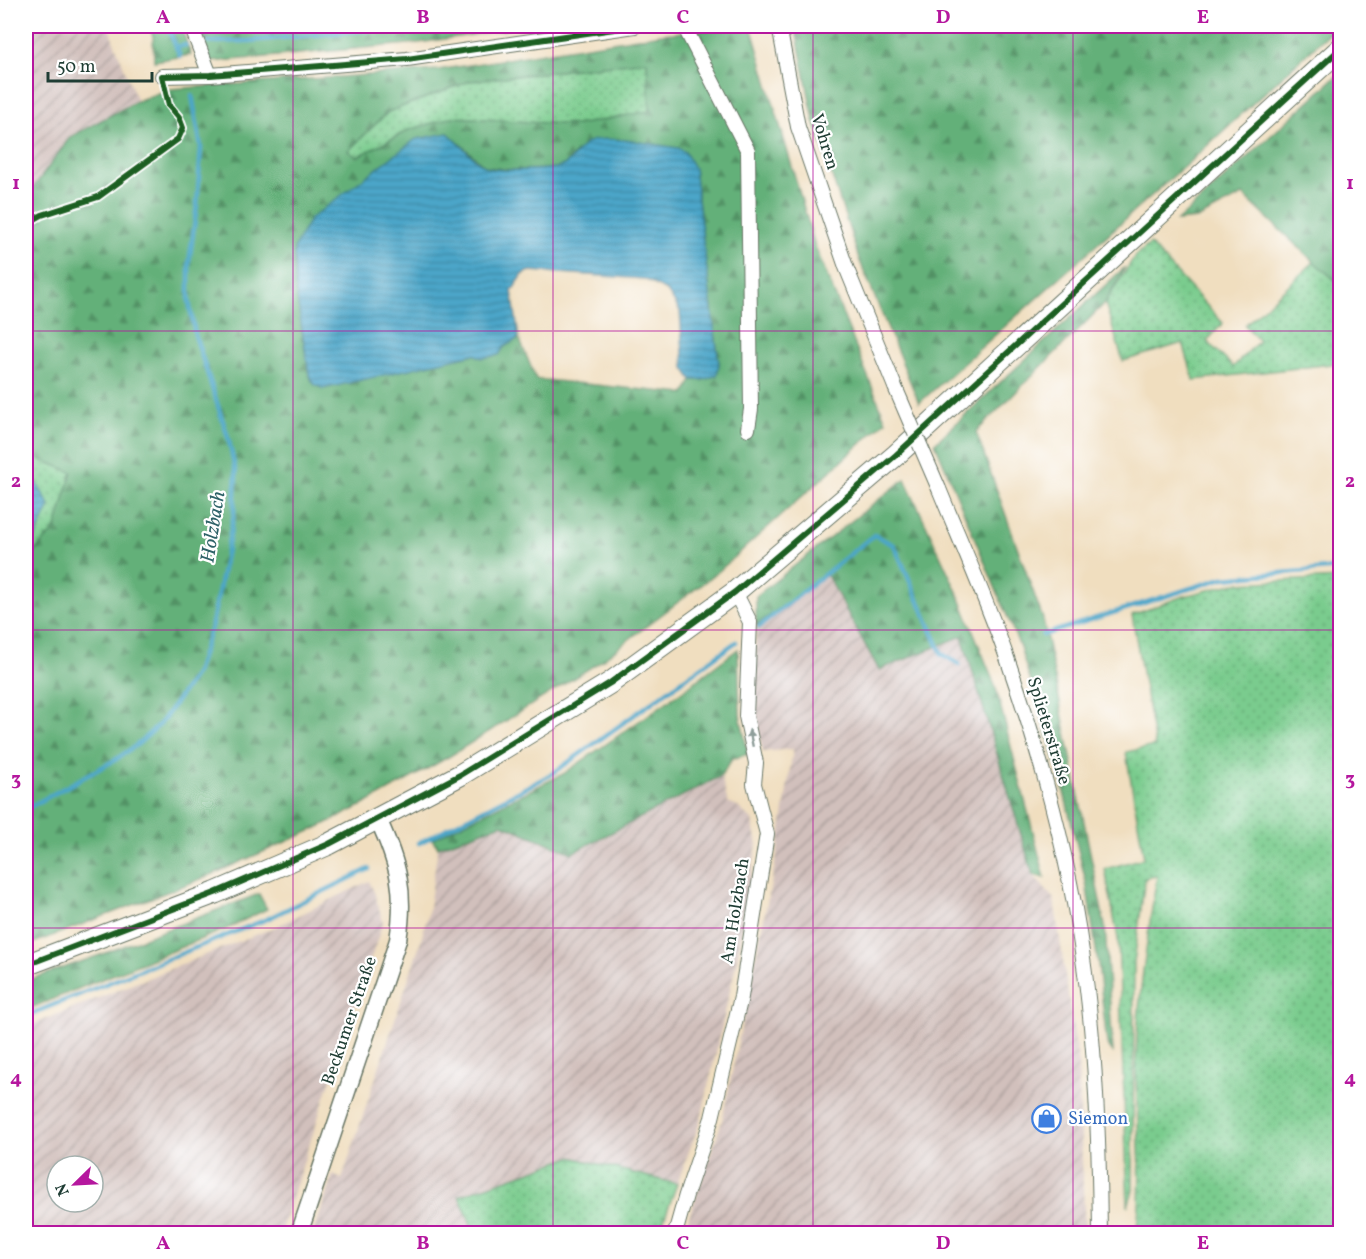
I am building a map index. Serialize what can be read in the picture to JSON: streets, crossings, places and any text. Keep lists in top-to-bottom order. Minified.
{"streets":{"street":["Vohren","Splieterstraße","Am Holzbach","Beckumer Straße"]},"crossings":[["Vohren","Splieterstraße"]],"one_way":["Am Holzbach"],"water":["Holzbach"],"places":{"shop":["Siemon"]},"scale_bar":"50 m","north":"bottom left","grid":{"columns":["A","B","C","D","E"],"rows":["1","2","3","4"]}}
